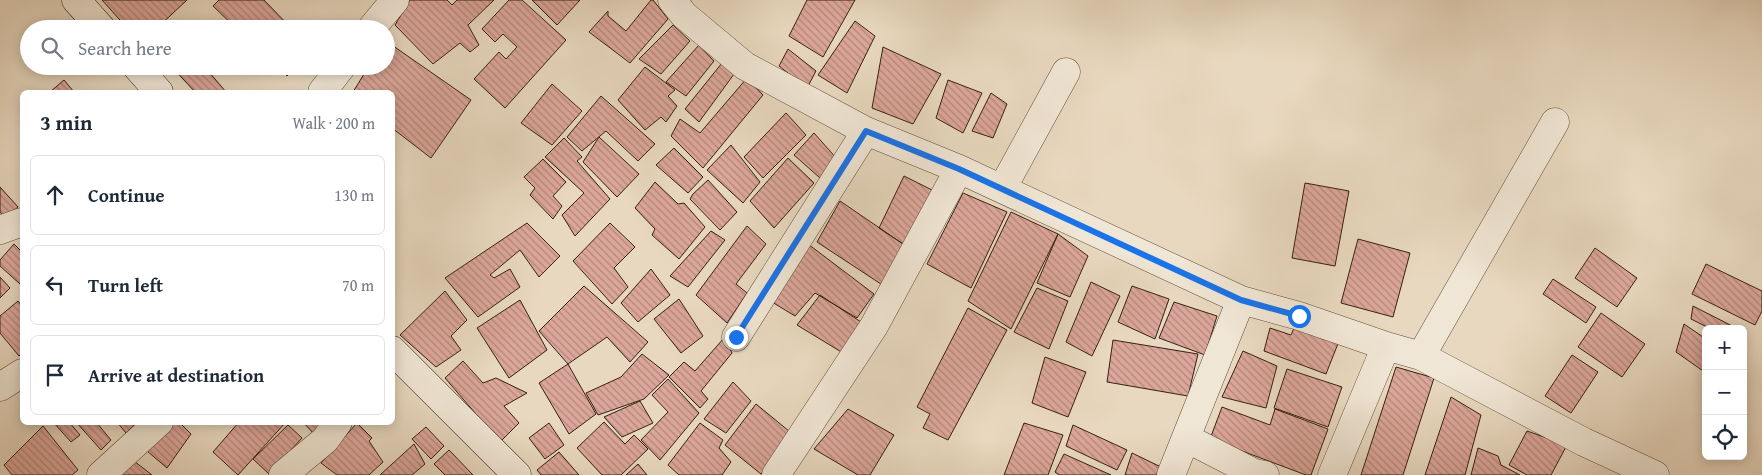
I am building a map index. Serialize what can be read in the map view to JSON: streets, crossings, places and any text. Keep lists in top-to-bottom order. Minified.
{"page":{"search":"Search here","heading":["3 min","Walk · 200 m"],"list":[["Continue","130 m"],["Turn left","70 m"],"Arrive at destination"],"map_buttons":["+","−"]}}
